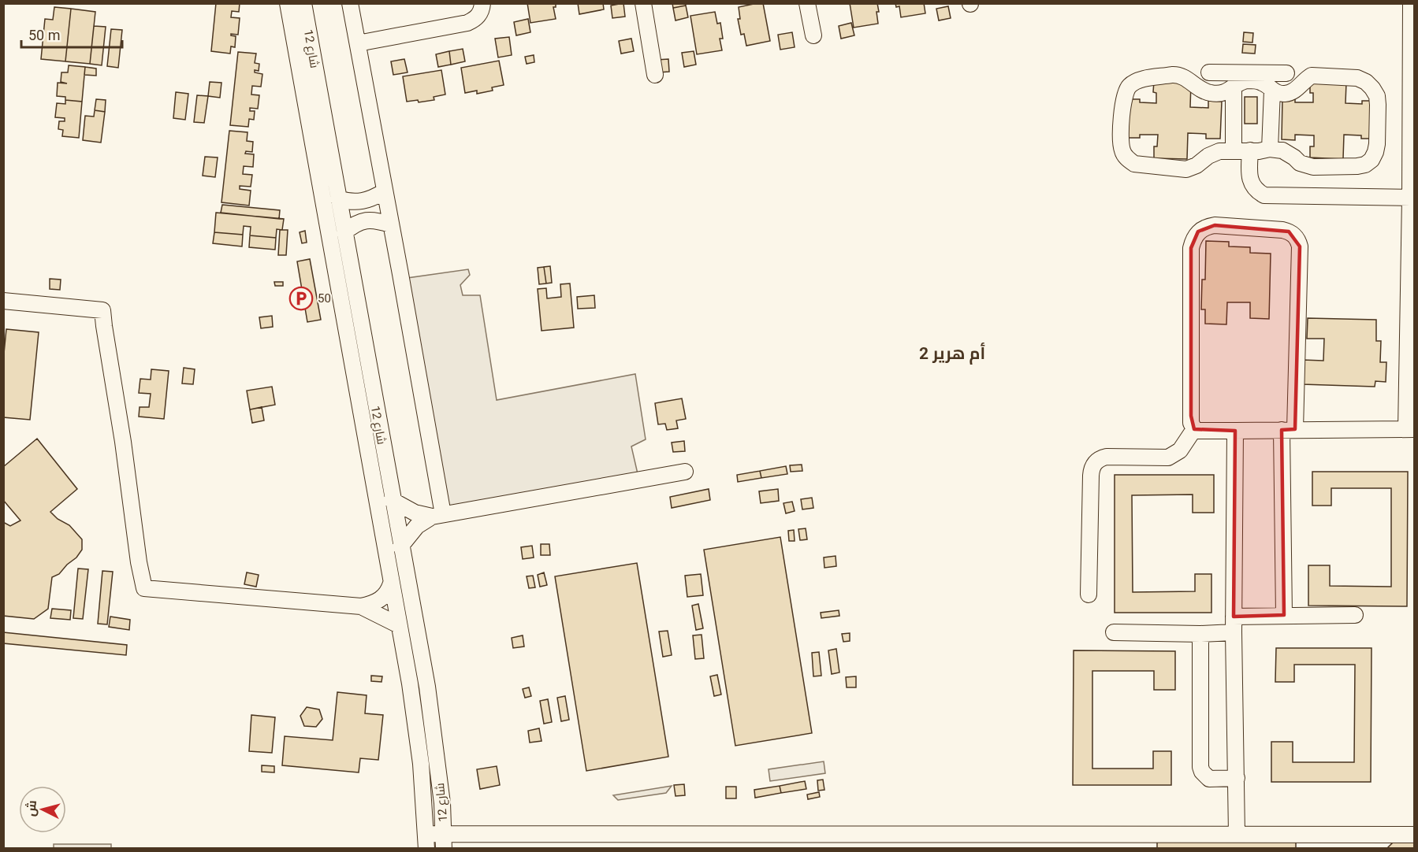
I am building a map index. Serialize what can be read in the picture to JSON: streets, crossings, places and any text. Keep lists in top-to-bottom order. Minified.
{"streets":{"street":["شارع 12"]},"districts":["أم هرير 2"],"places":{"parking":["50"]},"scale_bar":"50 m","north":"left"}
